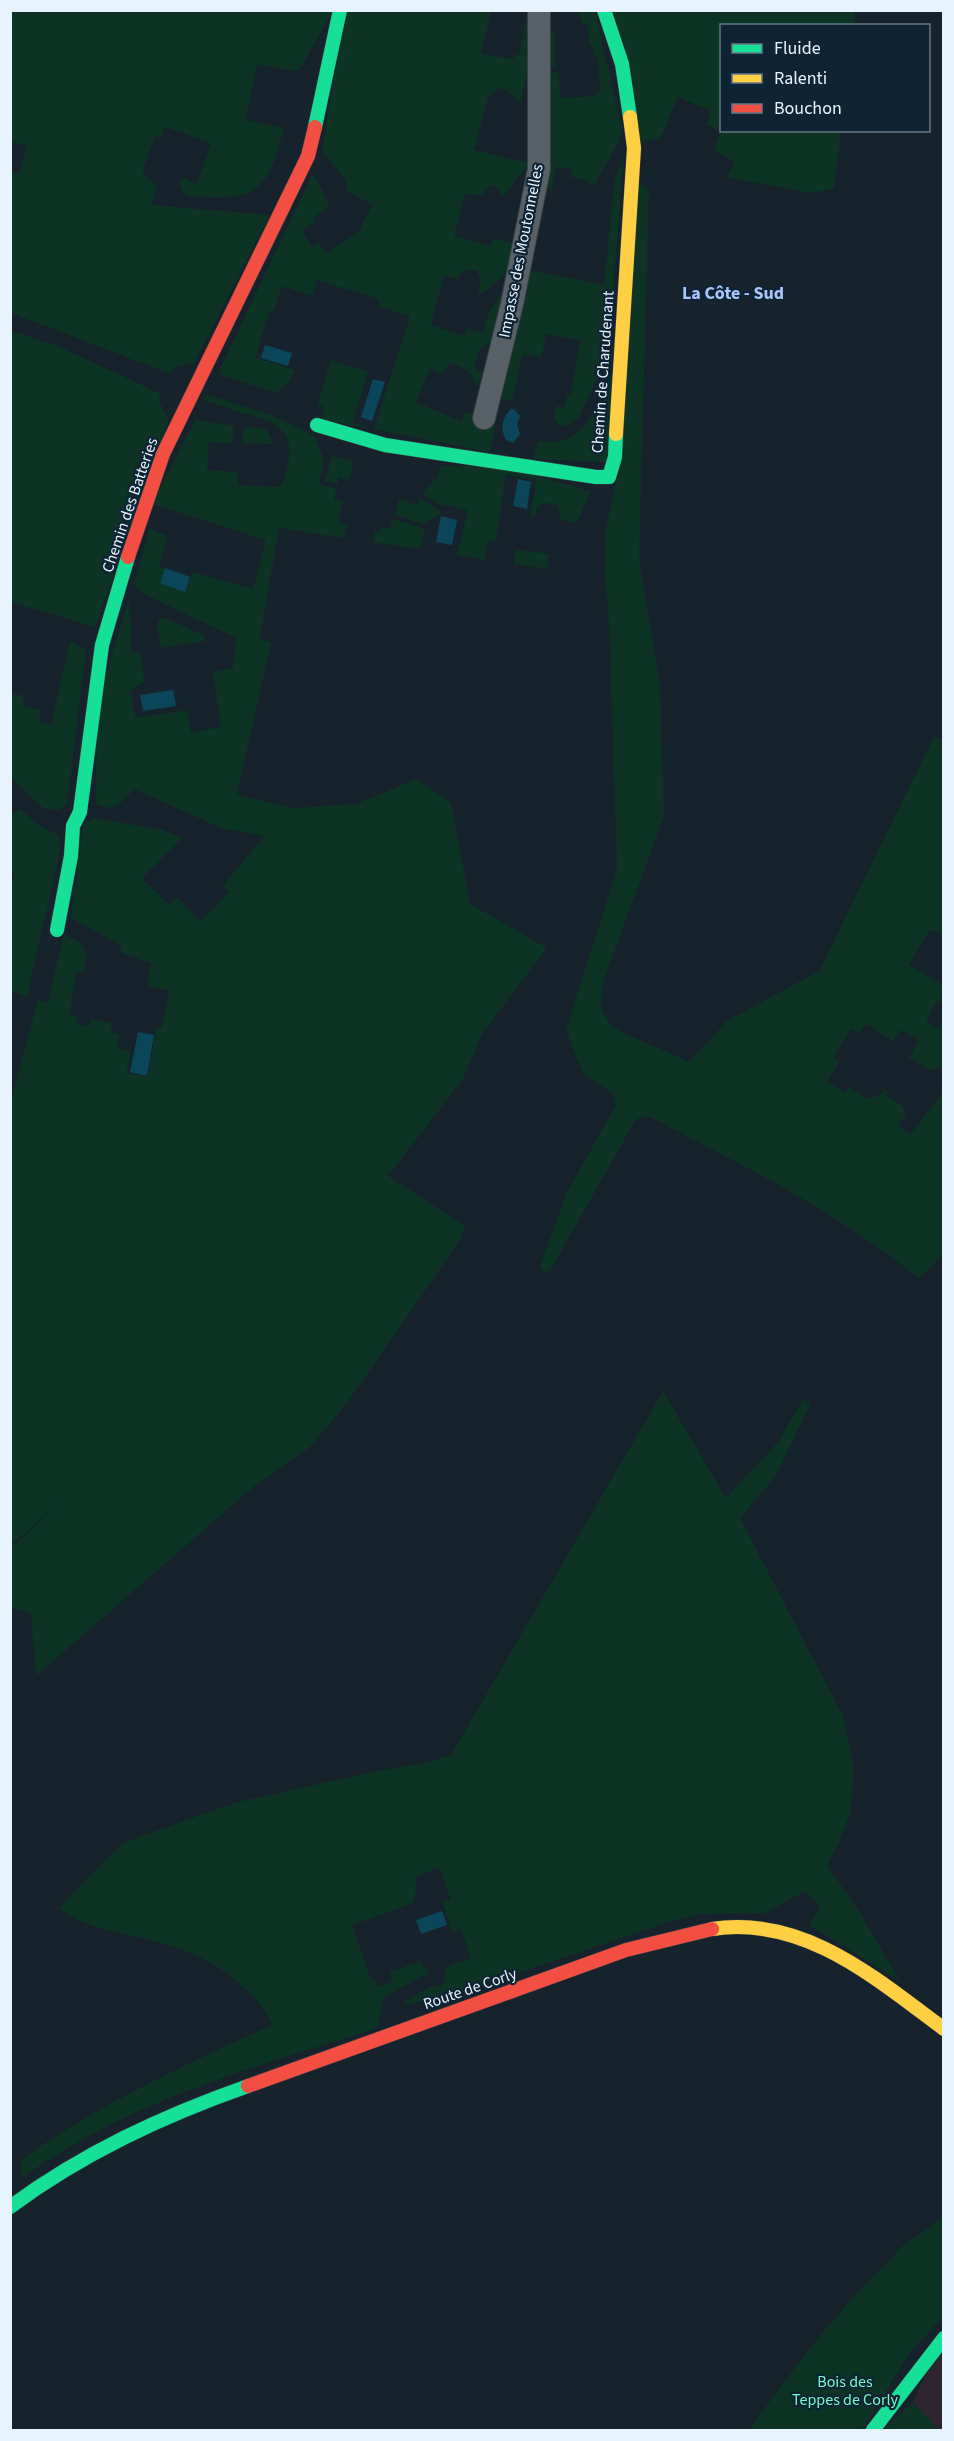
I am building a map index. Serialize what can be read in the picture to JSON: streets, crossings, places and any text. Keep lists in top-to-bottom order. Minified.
{"streets":{"street":["Impasse des Moutonnelles","Chemin de Charudenant","Chemin des Batteries","Route de Corly"]},"districts":["La Côte - Sud"],"parks":["Bois des Teppes de Corly"],"legend":["Fluide","Ralenti","Bouchon"]}
